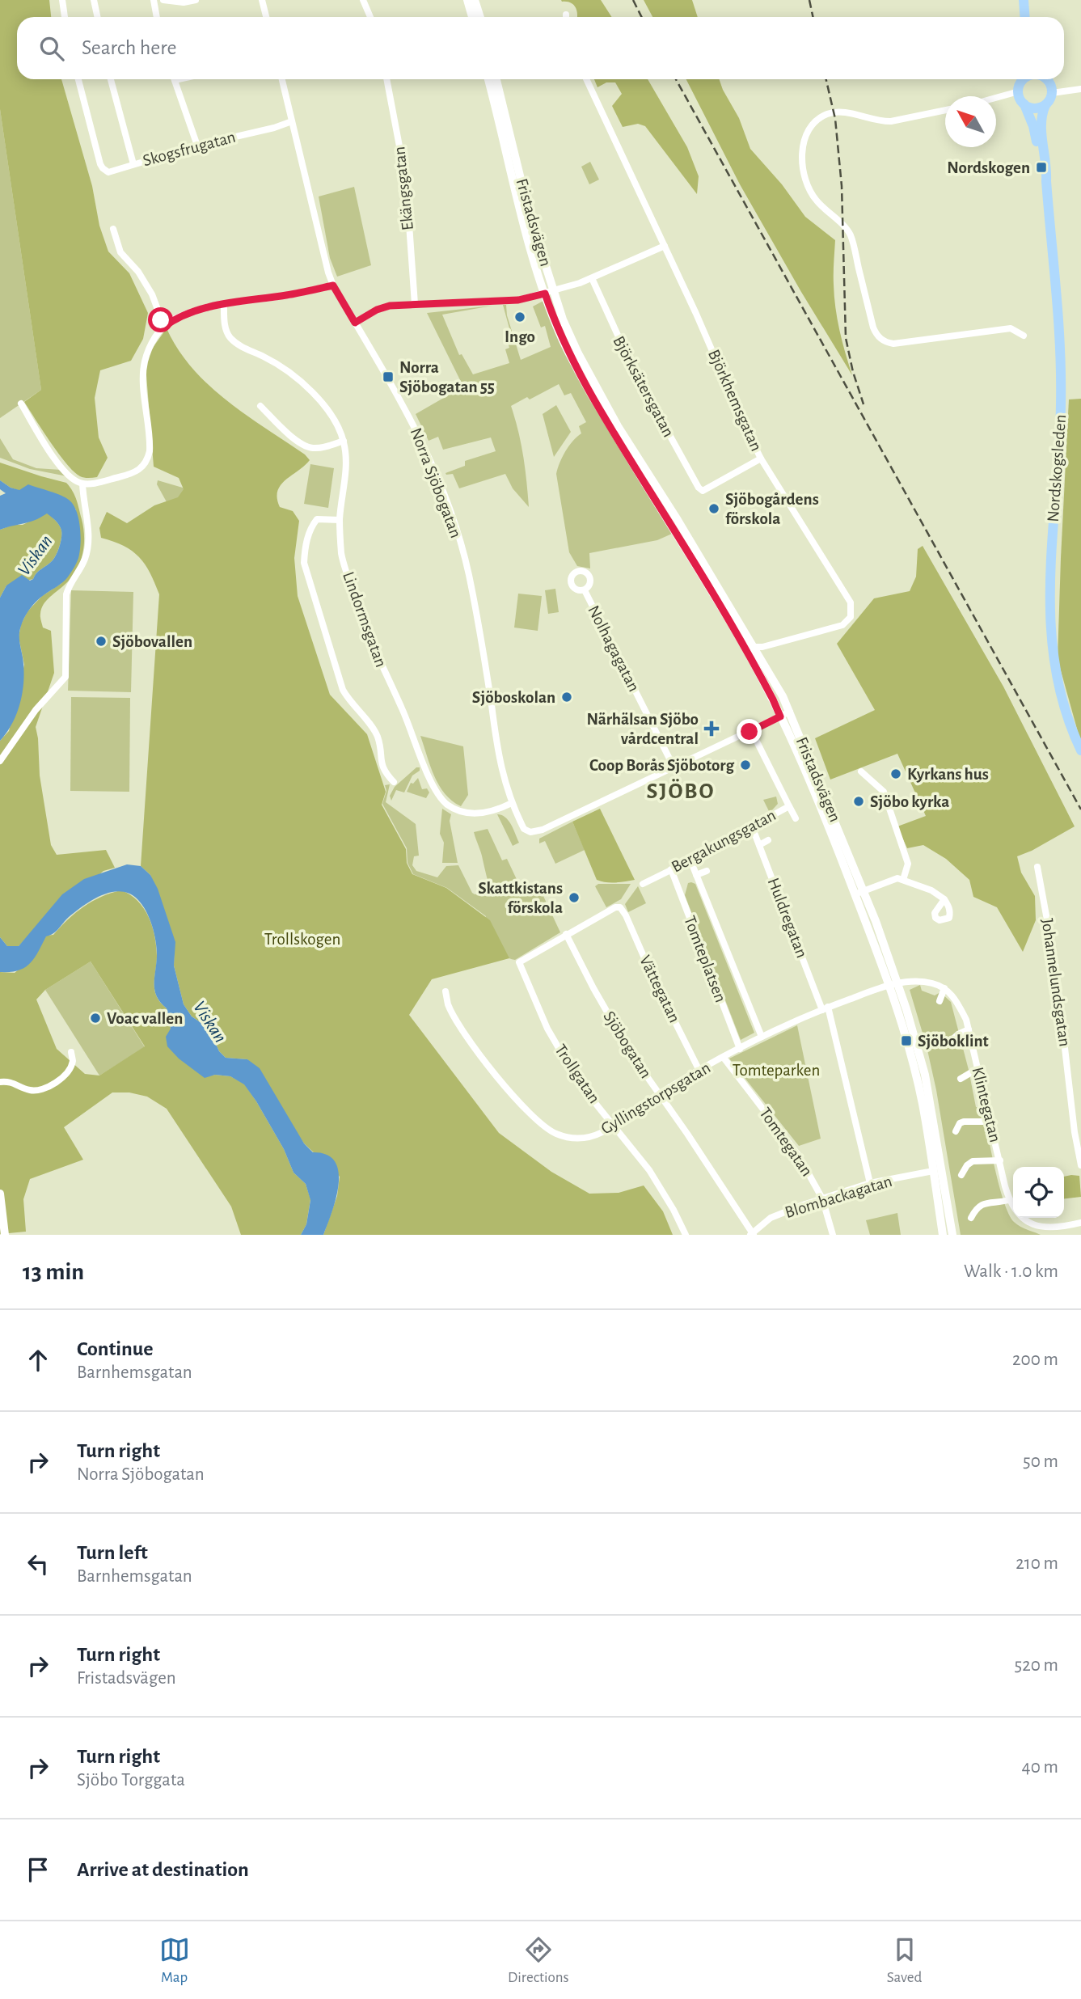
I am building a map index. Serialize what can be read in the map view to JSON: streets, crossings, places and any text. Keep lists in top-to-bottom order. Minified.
{"streets":{"main road":["Nordskogsleden"],"street":["Skogsfrugatan","Ekängsgatan","Fristadsvägen","Björksätersgatan","Björkhemsgatan","Norra Sjöbogatan","Lindormsgatan","Nolhagagatan","Bergakungsgatan","Huldregatan","Tomteplatsen","Johannelundsgatan","Vättegatan","Sjöbogatan","Trollgatan","Gyllingstorpsgatan","Klintegatan","Tomtegatan","Blombackagatan"]},"crossings":[["Skogsfrugatan","Norra Sjöbogatan"],["Fristadsvägen","Björkhemsgatan"],["Fristadsvägen","Gyllingstorpsgatan"],["Fristadsvägen","Blombackagatan"],["Björksätersgatan","Björkhemsgatan"],["Norra Sjöbogatan","Lindormsgatan"],["Norra Sjöbogatan","Nolhagagatan"],["Bergakungsgatan","Huldregatan"],["Bergakungsgatan","Tomteplatsen"],["Huldregatan","Gyllingstorpsgatan"],["Huldregatan","Blombackagatan"],["Tomteplatsen","Gyllingstorpsgatan"],["Vättegatan","Sjöbogatan"],["Vättegatan","Trollgatan"],["Vättegatan","Gyllingstorpsgatan"],["Sjöbogatan","Trollgatan"],["Sjöbogatan","Gyllingstorpsgatan"],["Sjöbogatan","Blombackagatan"],["Trollgatan","Gyllingstorpsgatan"],["Gyllingstorpsgatan","Tomtegatan"],["Tomtegatan","Blombackagatan"]],"districts":["SJÖBO"],"water":["Viskan"],"parks":["Trollskogen","Tomteparken"],"places":{"transit":["Nordskogen","Norra Sjöbogatan 55","Sjöboklint"],"other":["Ingo","Sjöbogårdens förskola","Sjöbovallen","Sjöboskolan","Coop Borås Sjöbotorg","Kyrkans hus","Sjöbo kyrka","Skattkistans förskola","Voac vallen"],"health":["Närhälsan Sjöbo vårdcentral"]},"north":"top left","page":{"search":"Search here","heading":["13 min","Walk · 1.0 km"],"list":[["Continue","Barnhemsgatan","200 m"],["Turn right","Norra Sjöbogatan","50 m"],["Turn left","Barnhemsgatan","210 m"],["Turn right","Fristadsvägen","520 m"],["Turn right","Sjöbo Torggata","40 m"],"Arrive at destination"],"nav":["Map","Directions","Saved"]}}
